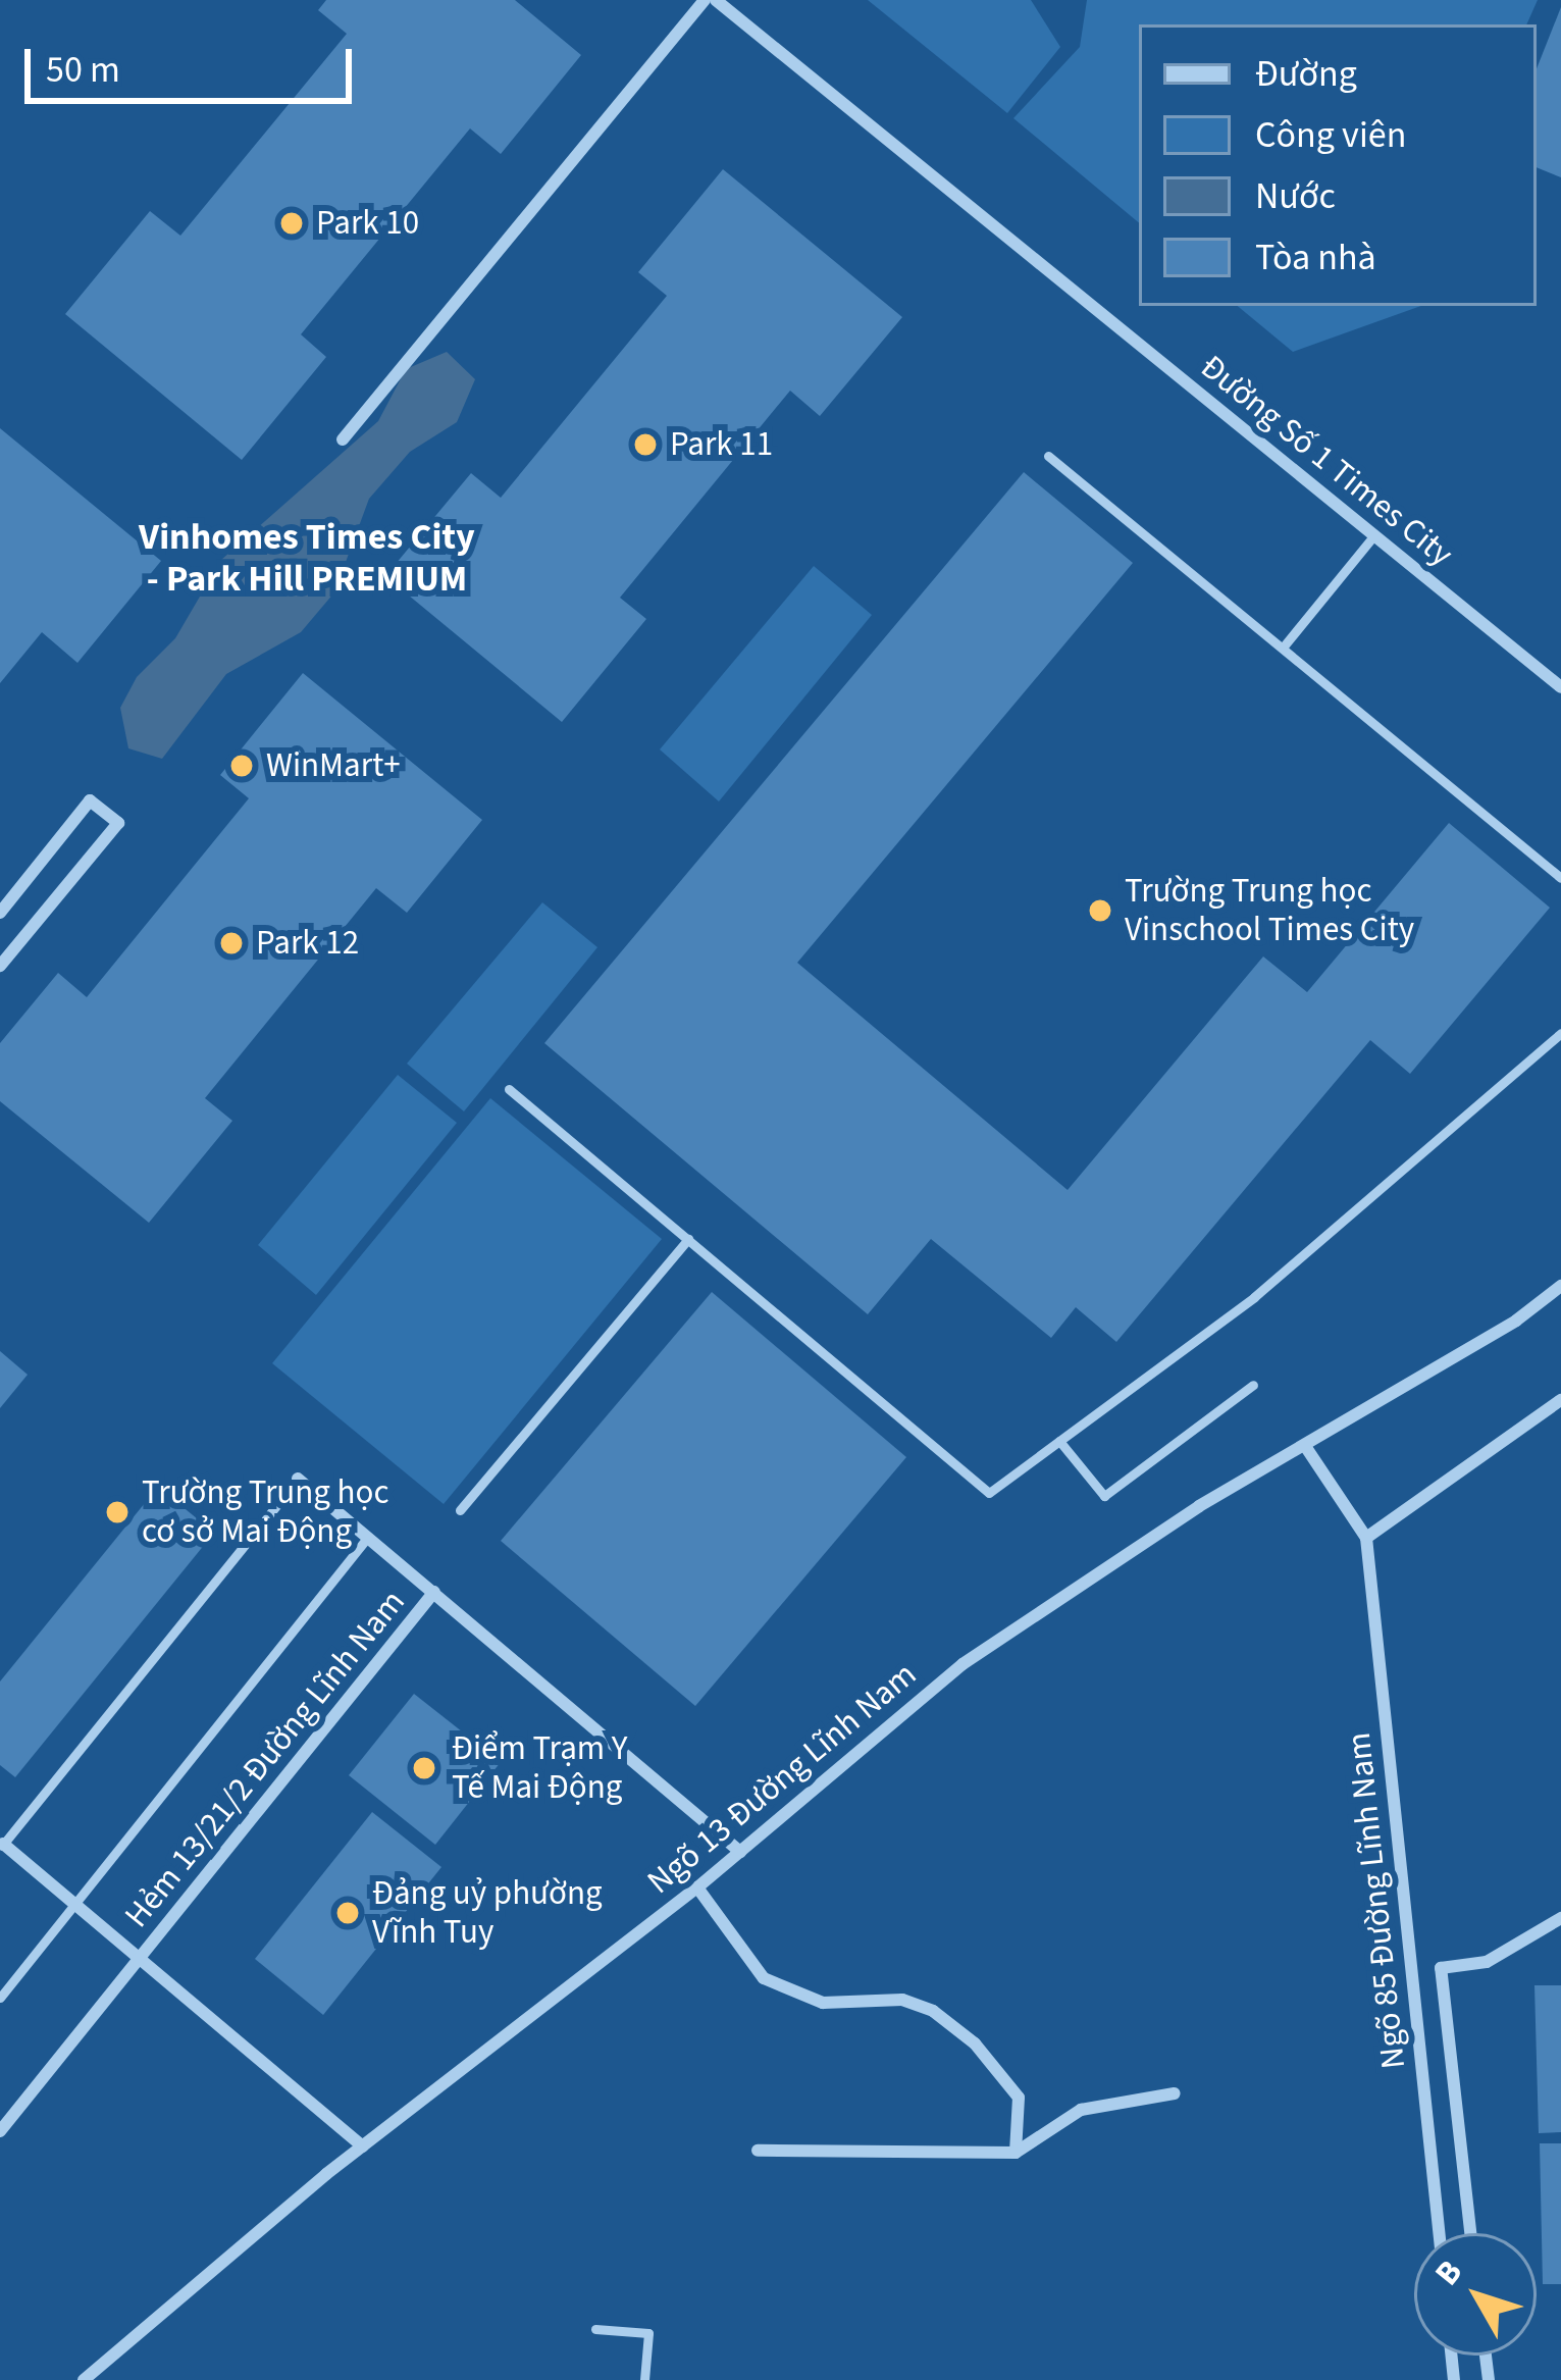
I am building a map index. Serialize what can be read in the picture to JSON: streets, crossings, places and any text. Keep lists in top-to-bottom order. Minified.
{"streets":{"street":["Đường Số 1 Times City","Hẻm 13/21/2 Đường Lĩnh Nam","Ngõ 13 Đường Lĩnh Nam","Ngõ 85 Đường Lĩnh Nam"]},"crossings":[["Ngõ 13 Đường Lĩnh Nam","Ngõ 85 Đường Lĩnh Nam"]],"districts":["Vinhomes Times City - Park Hill PREMIUM"],"places":["Park 10","Park 11","WinMart+","Trường Trung học Vinschool Times City","Park 12","Trường Trung học cơ sở Mai Động","Điểm Trạm Y Tế Mai Động","Đảng uỷ phường Vĩnh Tuy"],"legend":["Đường","Công viên","Nước","Tòa nhà"],"scale_bar":"50 m","north":"top left"}
